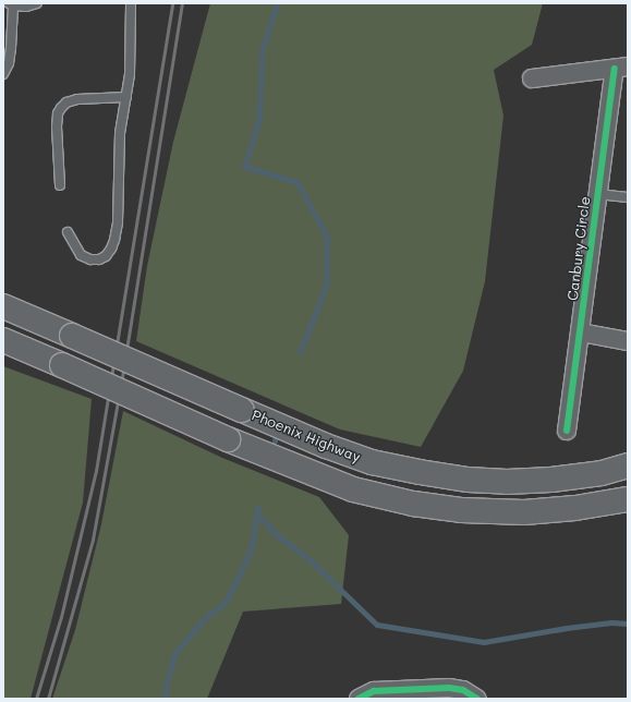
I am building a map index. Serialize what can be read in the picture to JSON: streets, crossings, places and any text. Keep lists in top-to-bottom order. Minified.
{"streets":{"main road":["Phoenix Highway"],"street":["Canbury Circle"]}}
